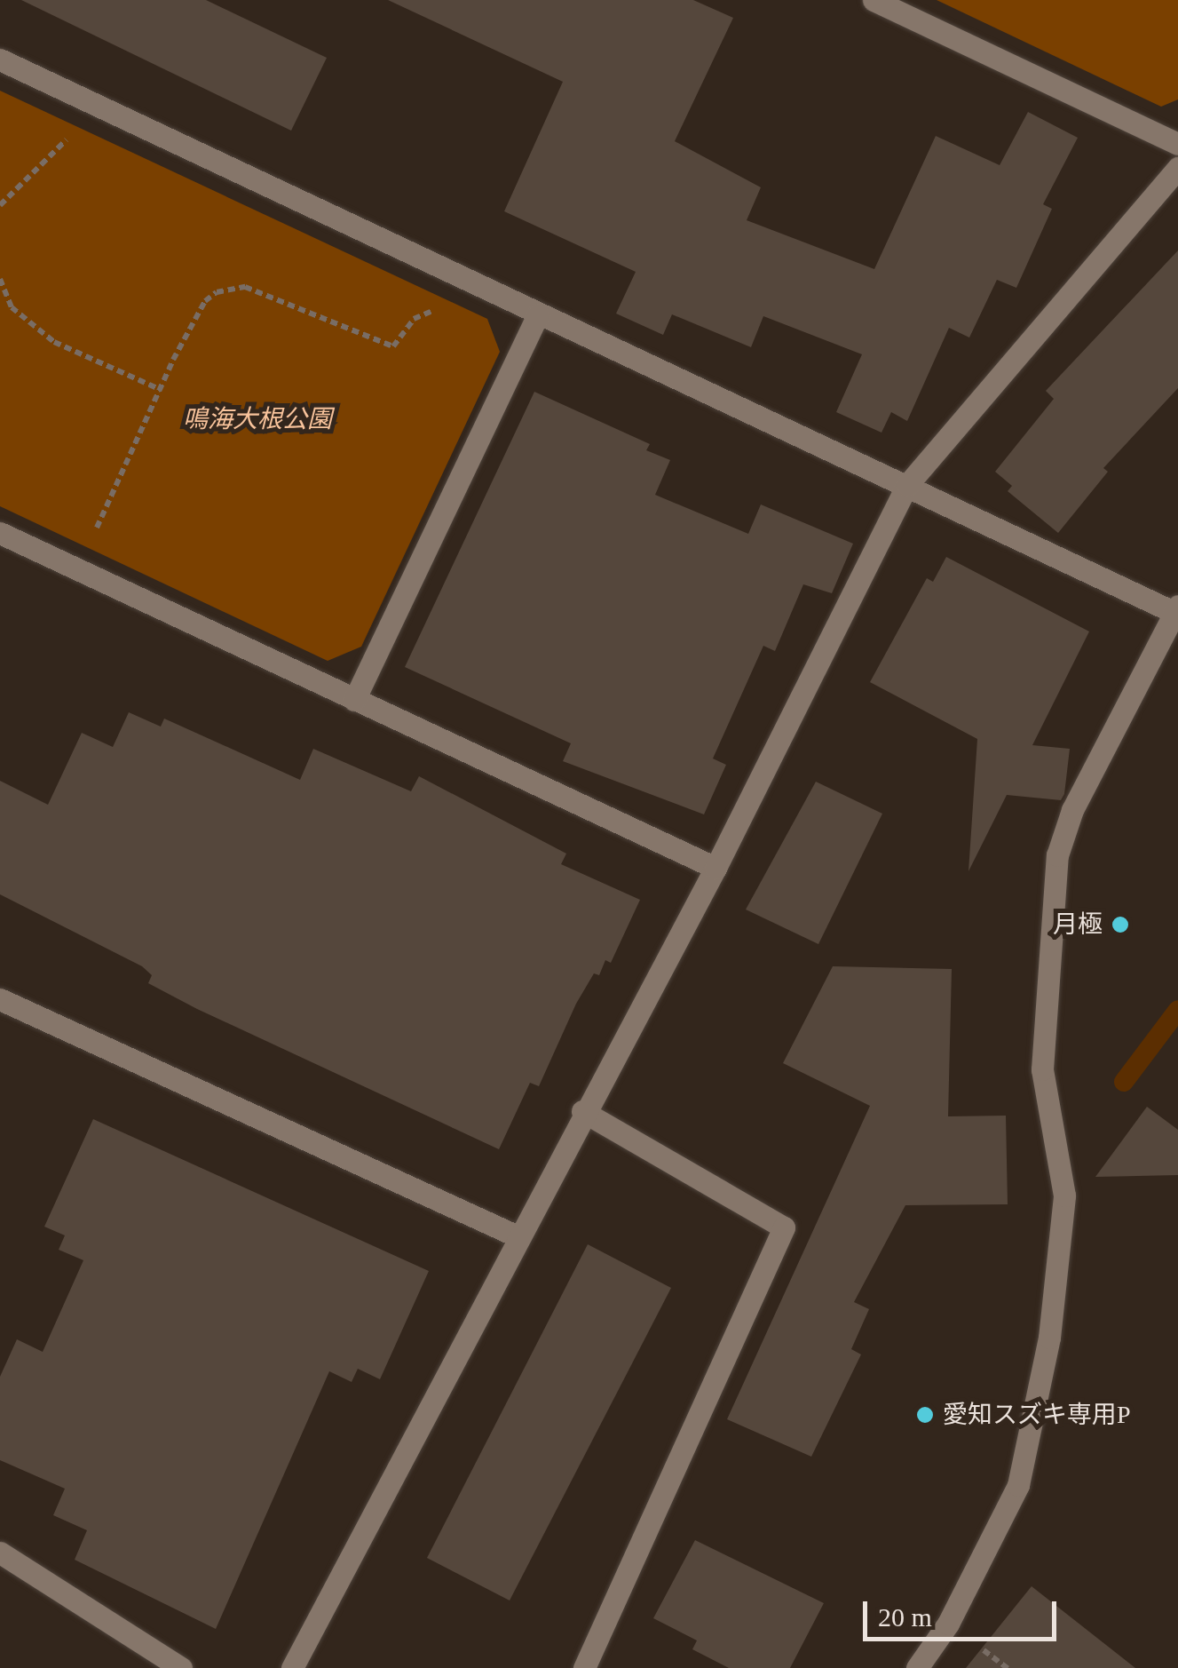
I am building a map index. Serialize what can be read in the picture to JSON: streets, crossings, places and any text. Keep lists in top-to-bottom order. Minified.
{"parks":["鳴海大根公園"],"places":["月極","愛知スズキ専用P"],"scale_bar":"20 m"}
